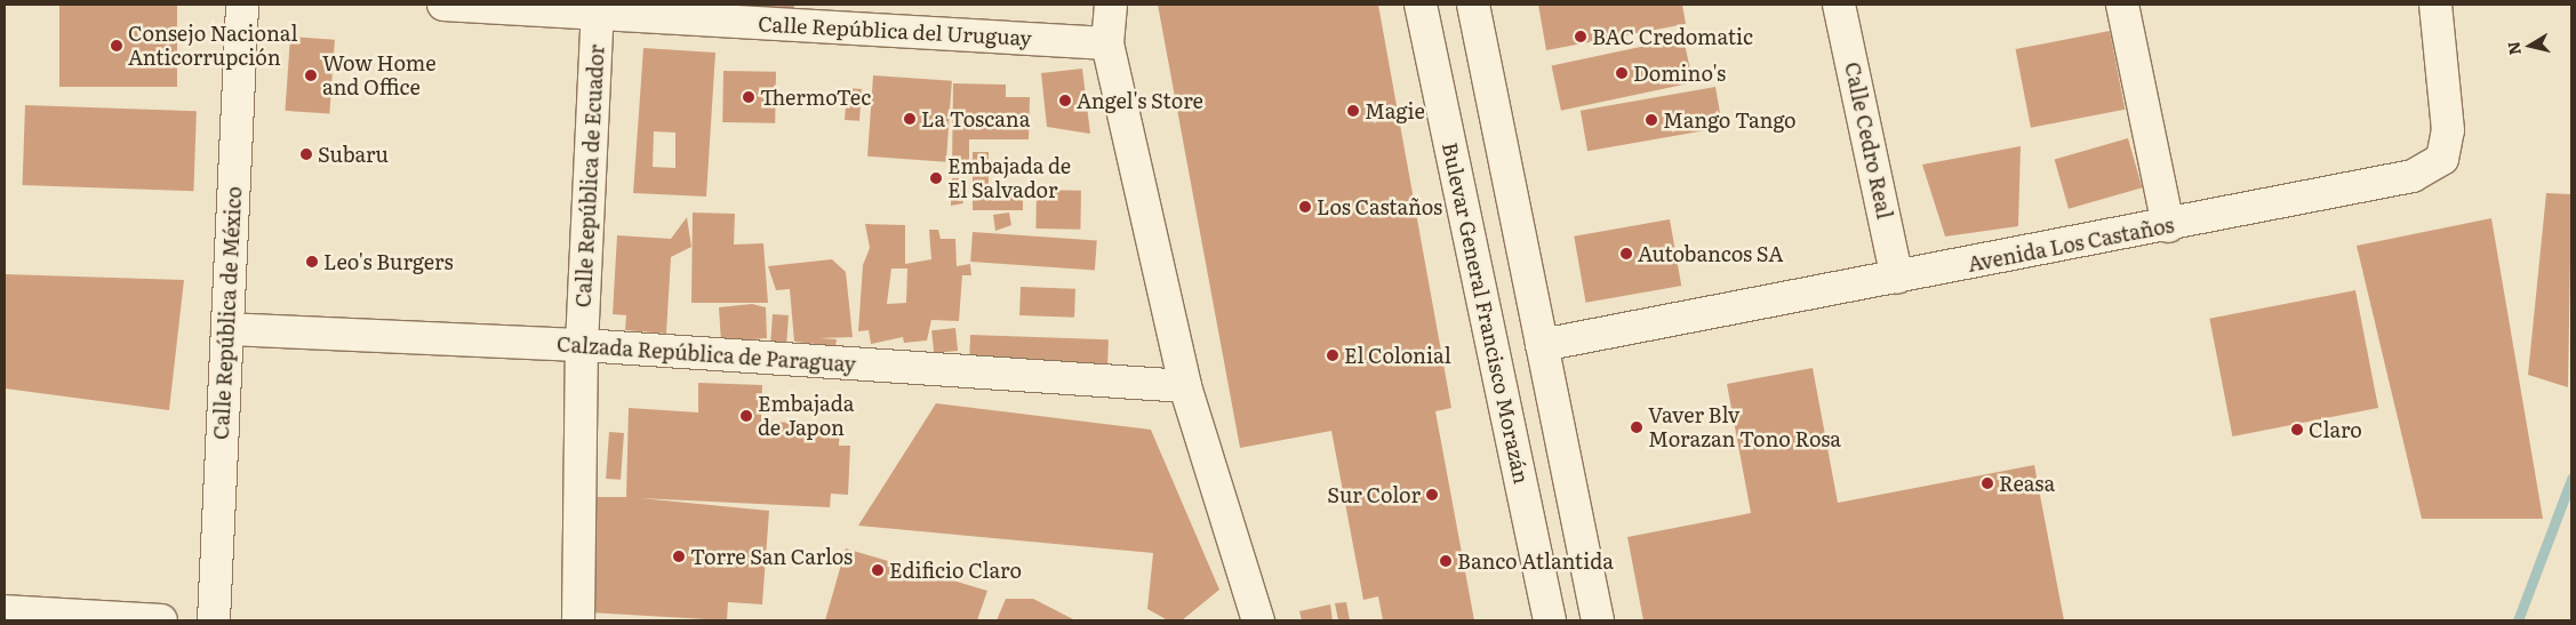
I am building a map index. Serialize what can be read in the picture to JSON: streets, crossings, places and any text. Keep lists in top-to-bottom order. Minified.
{"streets":{"street":["Calle República del Uruguay","Calle Cedro Real","Calle República de Ecuador","Avenida Los Castaños","Calle República de México","Bulevar General Francisco Morazán","Calzada República de Paraguay"]},"crossings":[["Calle República del Uruguay","Calle República de Ecuador"],["Calle Cedro Real","Avenida Los Castaños"],["Calle República de Ecuador","Calzada República de Paraguay"],["Calle República de México","Calzada República de Paraguay"]],"places":["BAC Credomatic","Consejo Nacional Anticorrupción","Domino's","Wow Home and Office","ThermoTec","Angel's Store","Magie","La Toscana","Mango Tango","Subaru","Embajada de El Salvador","Los Castaños","Autobancos SA","Leo's Burgers","El Colonial","Embajada de Japon","Vaver Blv Morazan Tono Rosa","Claro","Reasa","Sur Color","Torre San Carlos","Banco Atlantida","Edificio Claro"],"north":"left"}
